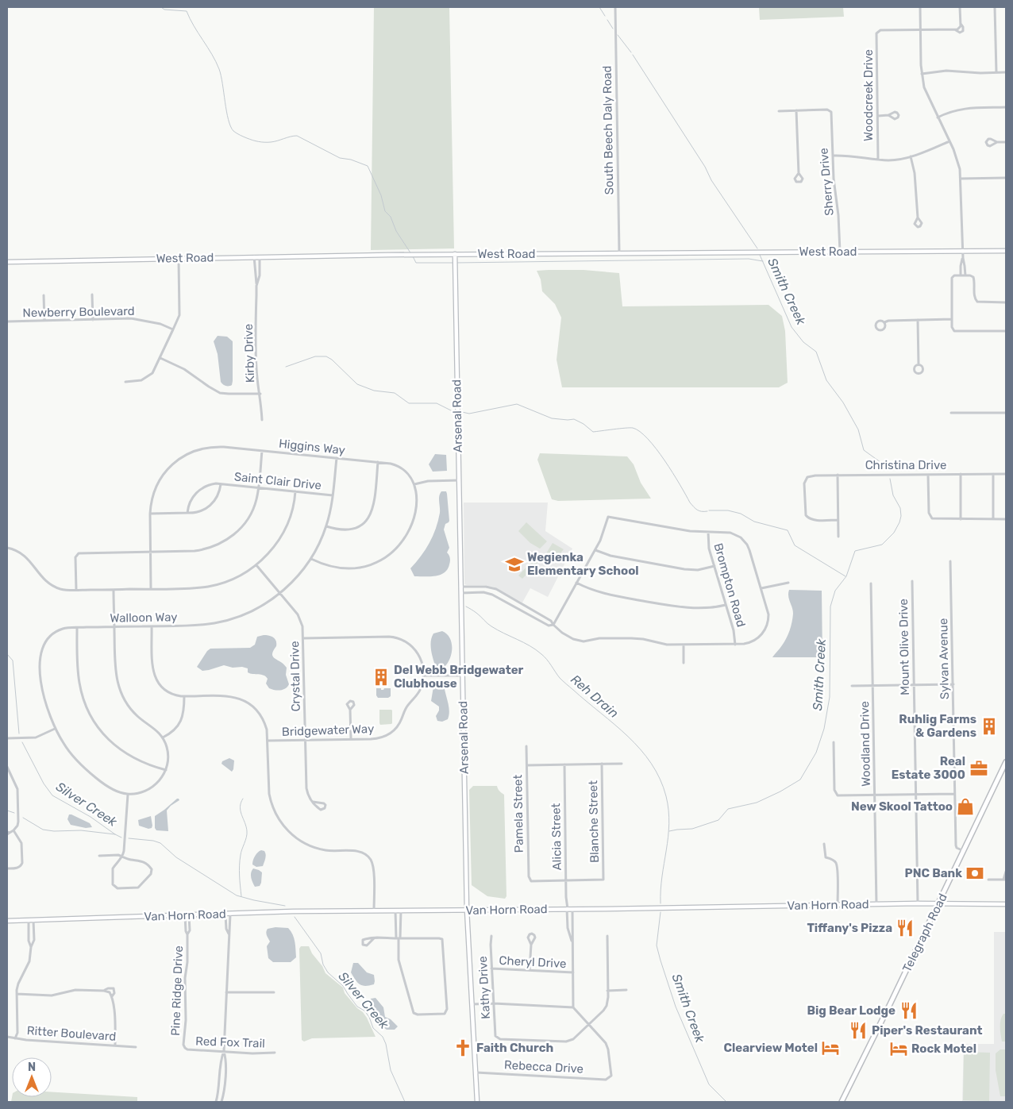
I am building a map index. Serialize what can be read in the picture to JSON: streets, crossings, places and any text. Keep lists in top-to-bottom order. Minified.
{"streets":{"main road":["Telegraph Road"],"street":["Woodcreek Drive","South Beech Daly Road","Sherry Drive","West Road","Newberry Boulevard","Kirby Drive","Arsenal Road","Higgins Way","Christina Drive","Saint Clair Drive","Brompton Road","Walloon Way","Mount Olive Drive","Sylvan Avenue","Crystal Drive","Bridgewater Way","Woodland Drive","Pamela Street","Blanche Street","Alicia Street","Van Horn Road","Cheryl Drive","Kathy Drive","Pine Ridge Drive","Ritter Boulevard","Red Fox Trail","Rebecca Drive"]},"crossings":[["South Beech Daly Road","West Road"],["Sherry Drive","West Road"],["West Road","Kirby Drive"],["West Road","Arsenal Road"],["Arsenal Road","Van Horn Road"],["Arsenal Road","Rebecca Drive"],["Higgins Way","Saint Clair Drive"],["Higgins Way","Walloon Way"],["Saint Clair Drive","Walloon Way"],["Walloon Way","Crystal Drive"],["Mount Olive Drive","Van Horn Road"],["Sylvan Avenue","Telegraph Road"],["Crystal Drive","Bridgewater Way"],["Woodland Drive","Van Horn Road"],["Pamela Street","Blanche Street"],["Pamela Street","Alicia Street"],["Blanche Street","Alicia Street"],["Alicia Street","Van Horn Road"],["Alicia Street","Cheryl Drive"],["Van Horn Road","Telegraph Road"],["Van Horn Road","Pine Ridge Drive"],["Cheryl Drive","Kathy Drive"],["Kathy Drive","Rebecca Drive"],["Pine Ridge Drive","Red Fox Trail"]],"water":["Smith Creek","Reh Drain","Silver Creek"],"places":{"school or university":["Wegienka Elementary School"],"building":["Del Webb Bridgewater Clubhouse","Ruhlig Farms & Gardens"],"office":["Real Estate 3000"],"shop":["New Skool Tattoo"],"bank":["PNC Bank"],"restaurant":["Tiffany's Pizza","Big Bear Lodge","Piper's Restaurant"],"church":["Faith Church"],"hotel":["Clearview Motel","Rock Motel"]},"north":"top"}
